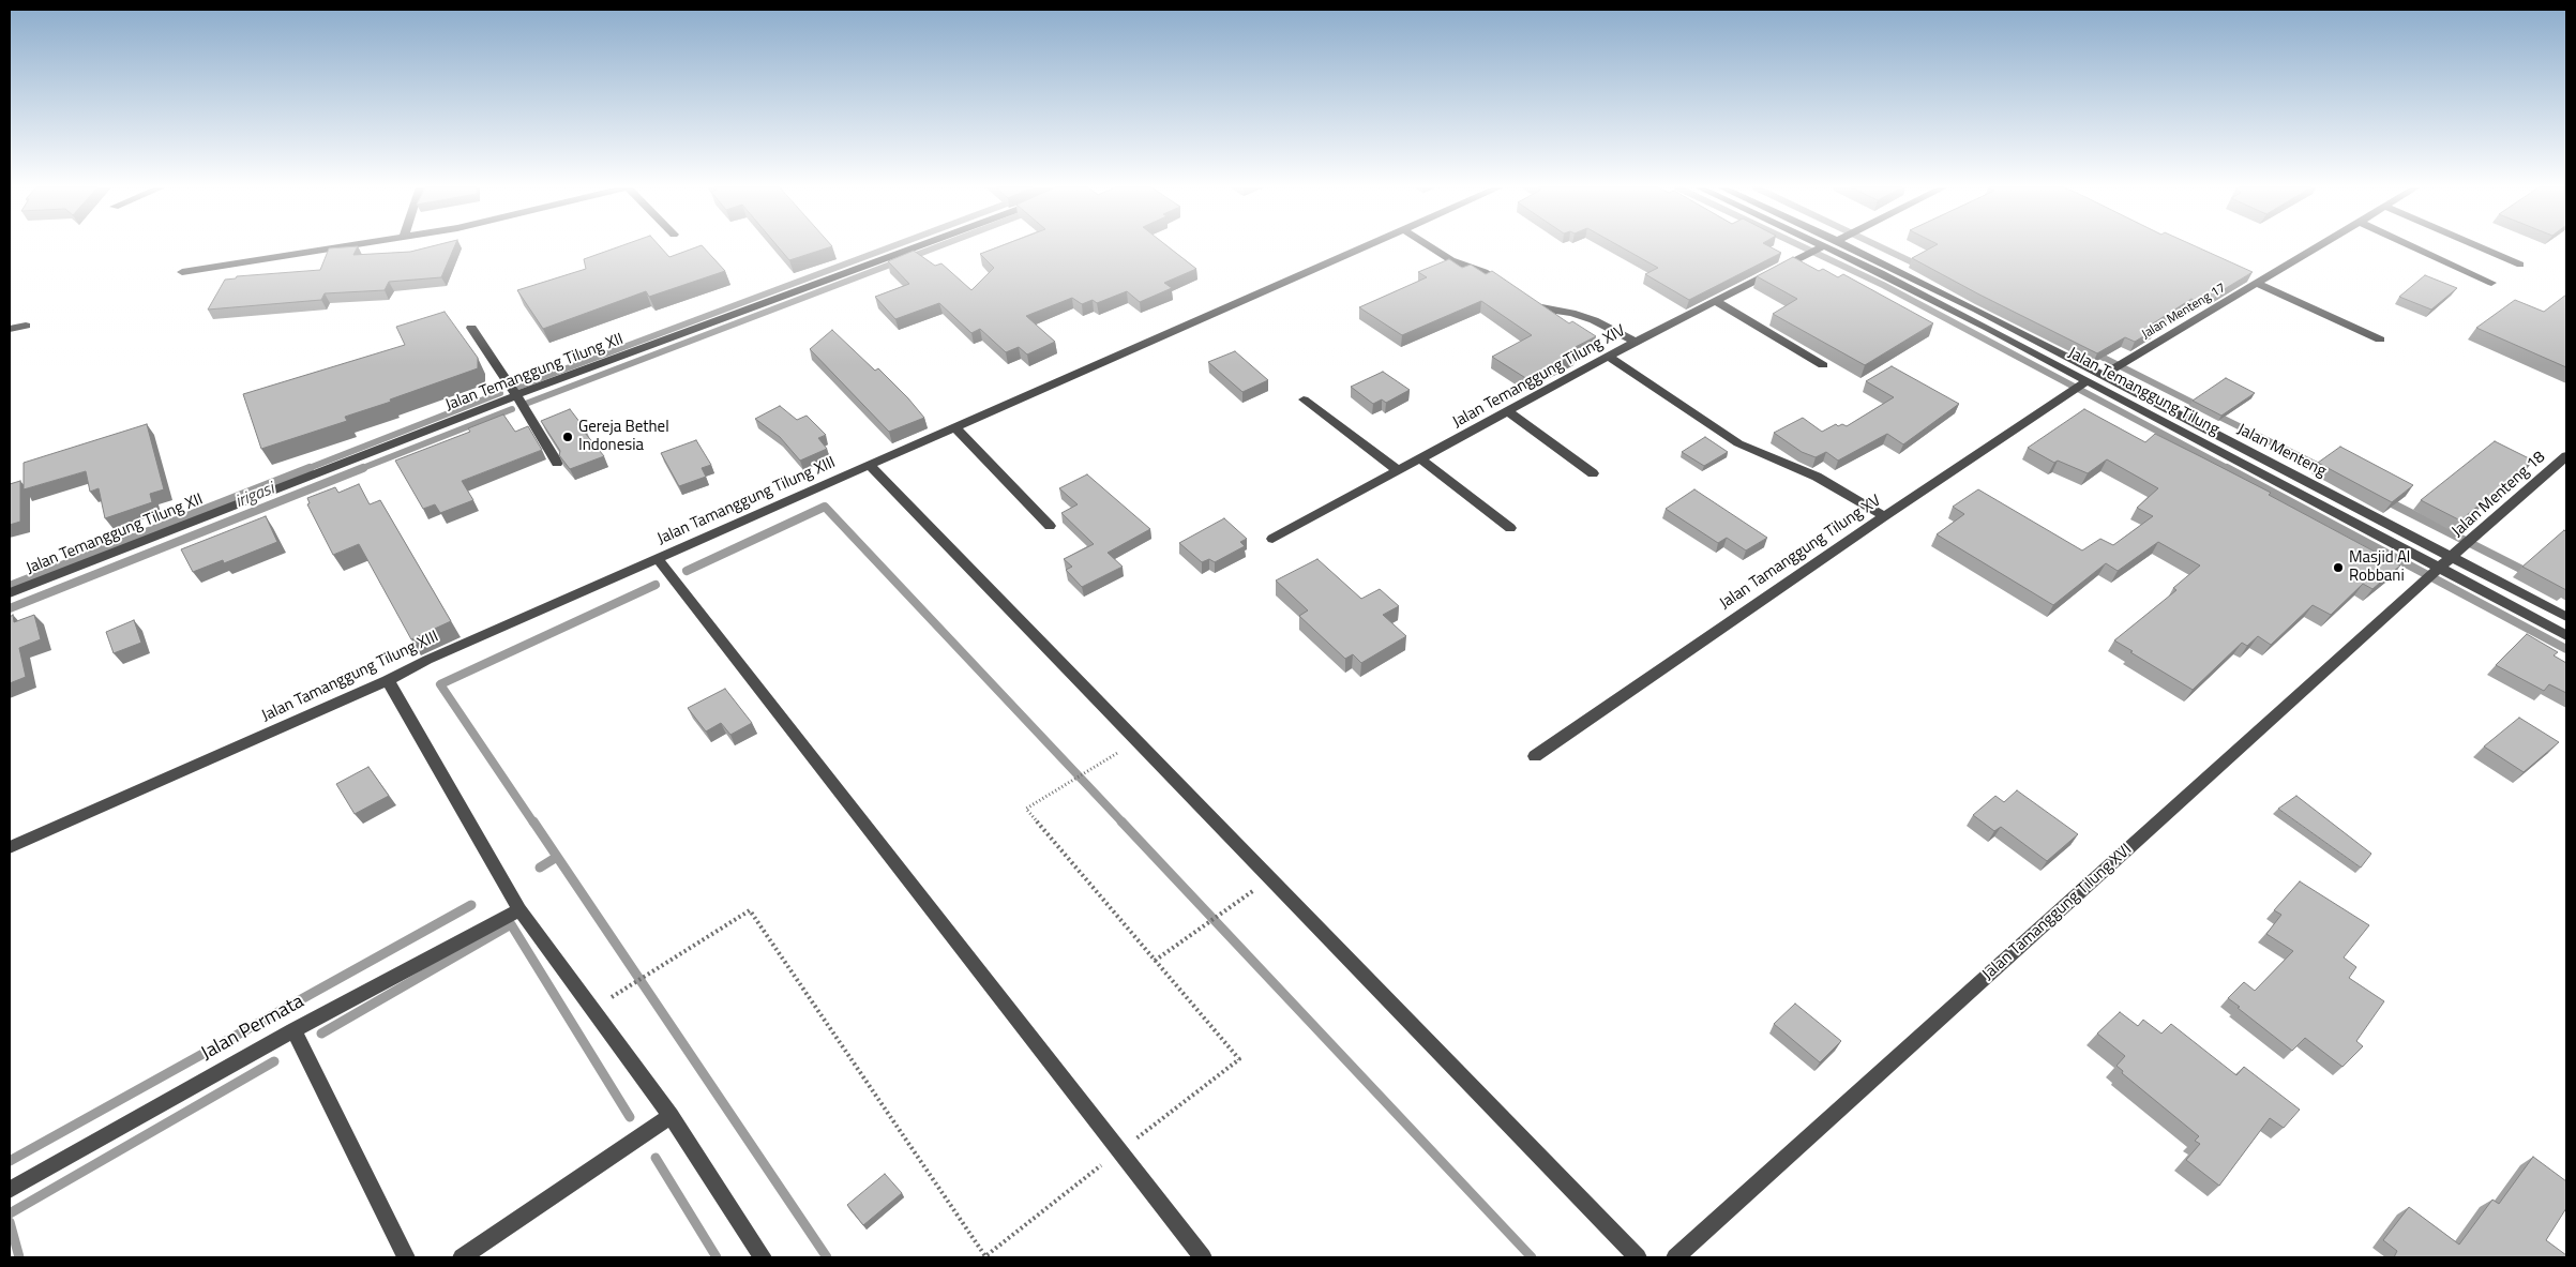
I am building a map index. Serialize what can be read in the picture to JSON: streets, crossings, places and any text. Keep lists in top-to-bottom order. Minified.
{"streets":{"street":["Jalan Menteng 17","Jalan Temanggung Tilung XII","Jalan Temanggung Tilung XIV","Jalan Temanggung Tilung","Jalan Menteng","Jalan Menteng 18","Jalan Tamanggung Tilung XIII","Jalan Tamanggung Tilung XV","Jalan Tamanggung Tilung XVI","Jalan Permata"]},"crossings":[["Jalan Menteng 17","Jalan Menteng"],["Jalan Temanggung Tilung XIV","Jalan Temanggung Tilung"],["Jalan Temanggung Tilung","Jalan Menteng 18"],["Jalan Temanggung Tilung","Jalan Tamanggung Tilung XV"],["Jalan Temanggung Tilung","Jalan Tamanggung Tilung XVI"],["Jalan Menteng","Jalan Menteng 18"],["Jalan Menteng 18","Jalan Tamanggung Tilung XVI"]],"water":["irigasi"],"places":["Gereja Bethel Indonesia","Masjid Al Robbani"]}
